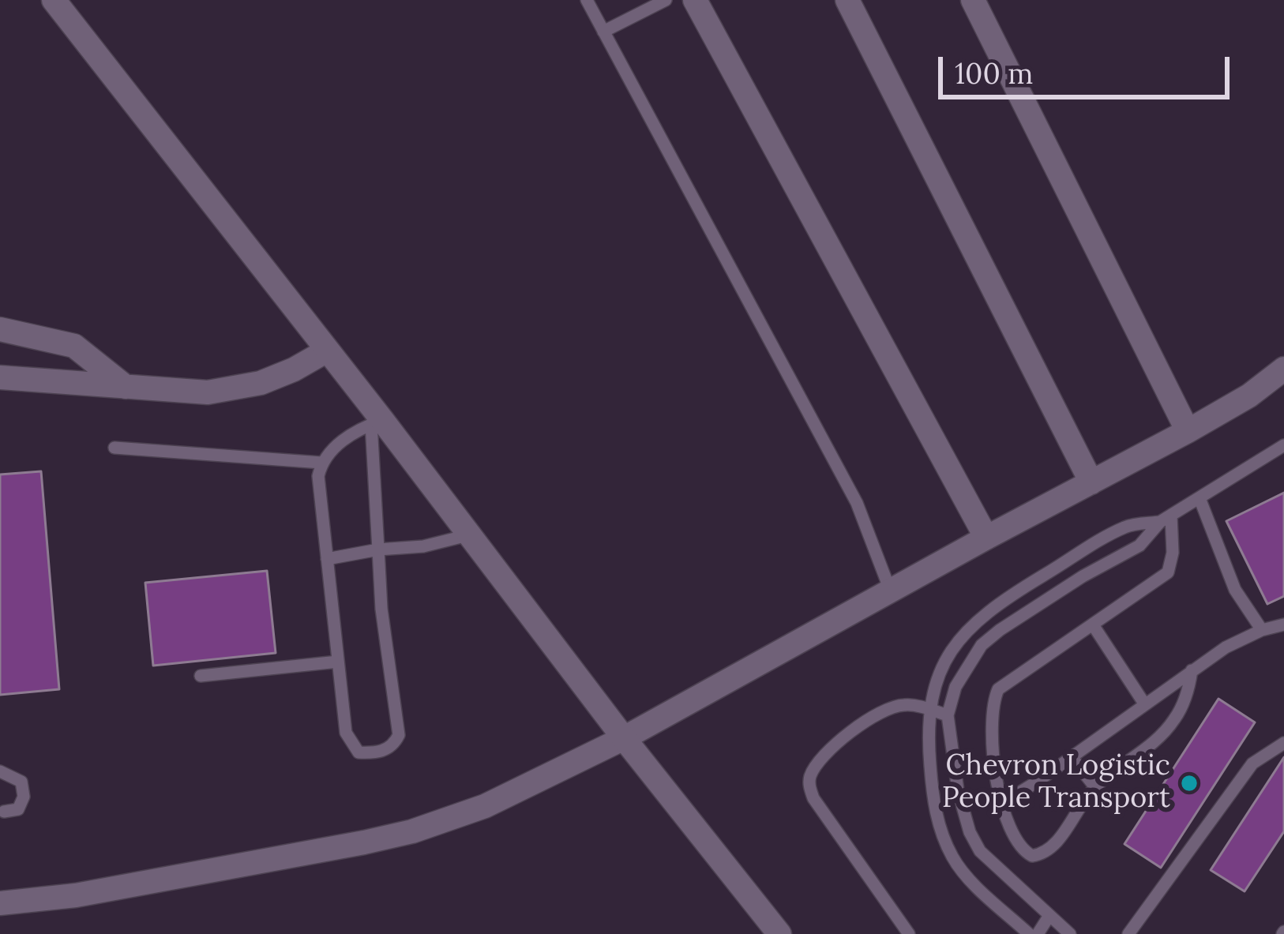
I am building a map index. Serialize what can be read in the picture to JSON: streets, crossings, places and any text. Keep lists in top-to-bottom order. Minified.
{"places":["Chevron Logistic People Transport"],"scale_bar":"100 m"}
